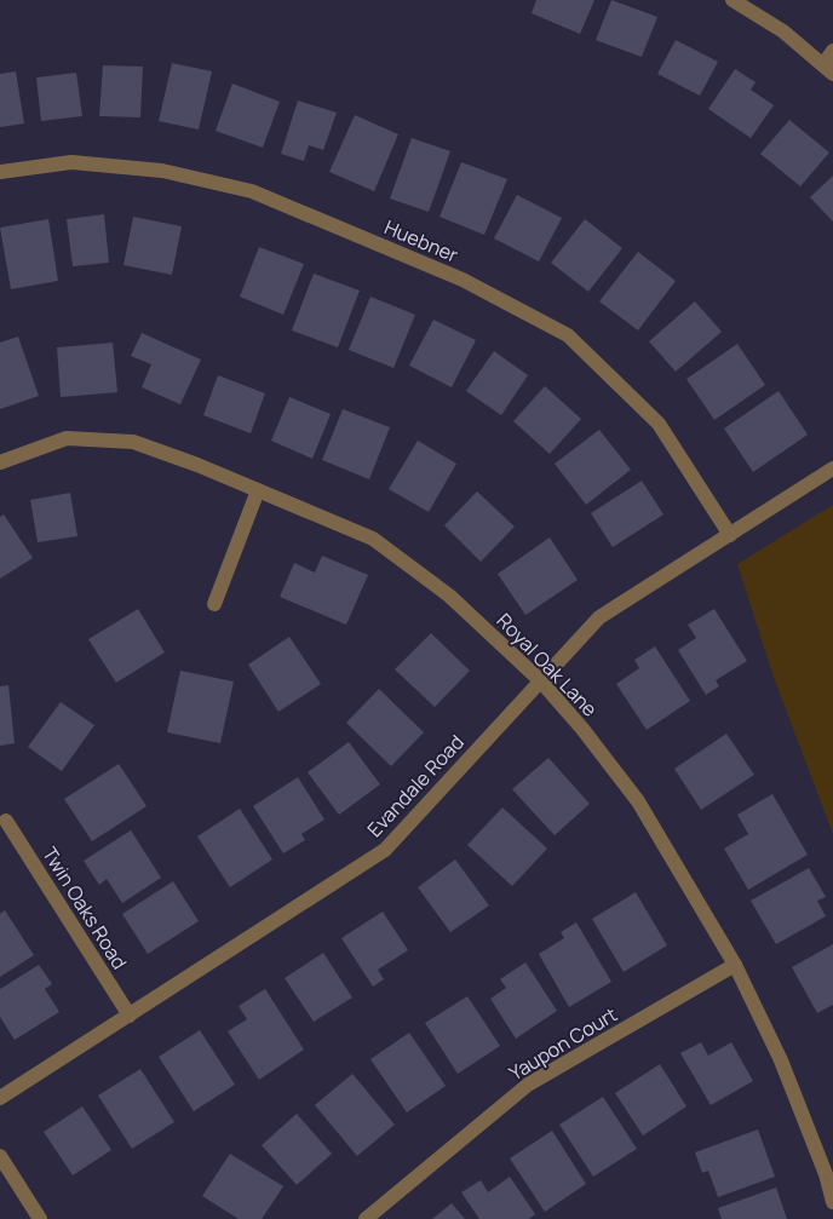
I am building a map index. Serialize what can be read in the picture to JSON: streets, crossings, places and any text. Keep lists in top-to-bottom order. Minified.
{"streets":{"street":["Huebner","Royal Oak Lane","Evandale Road","Twin Oaks Road","Yaupon Court"]},"crossings":[["Huebner","Evandale Road"],["Royal Oak Lane","Evandale Road"],["Royal Oak Lane","Yaupon Court"],["Evandale Road","Twin Oaks Road"]]}
